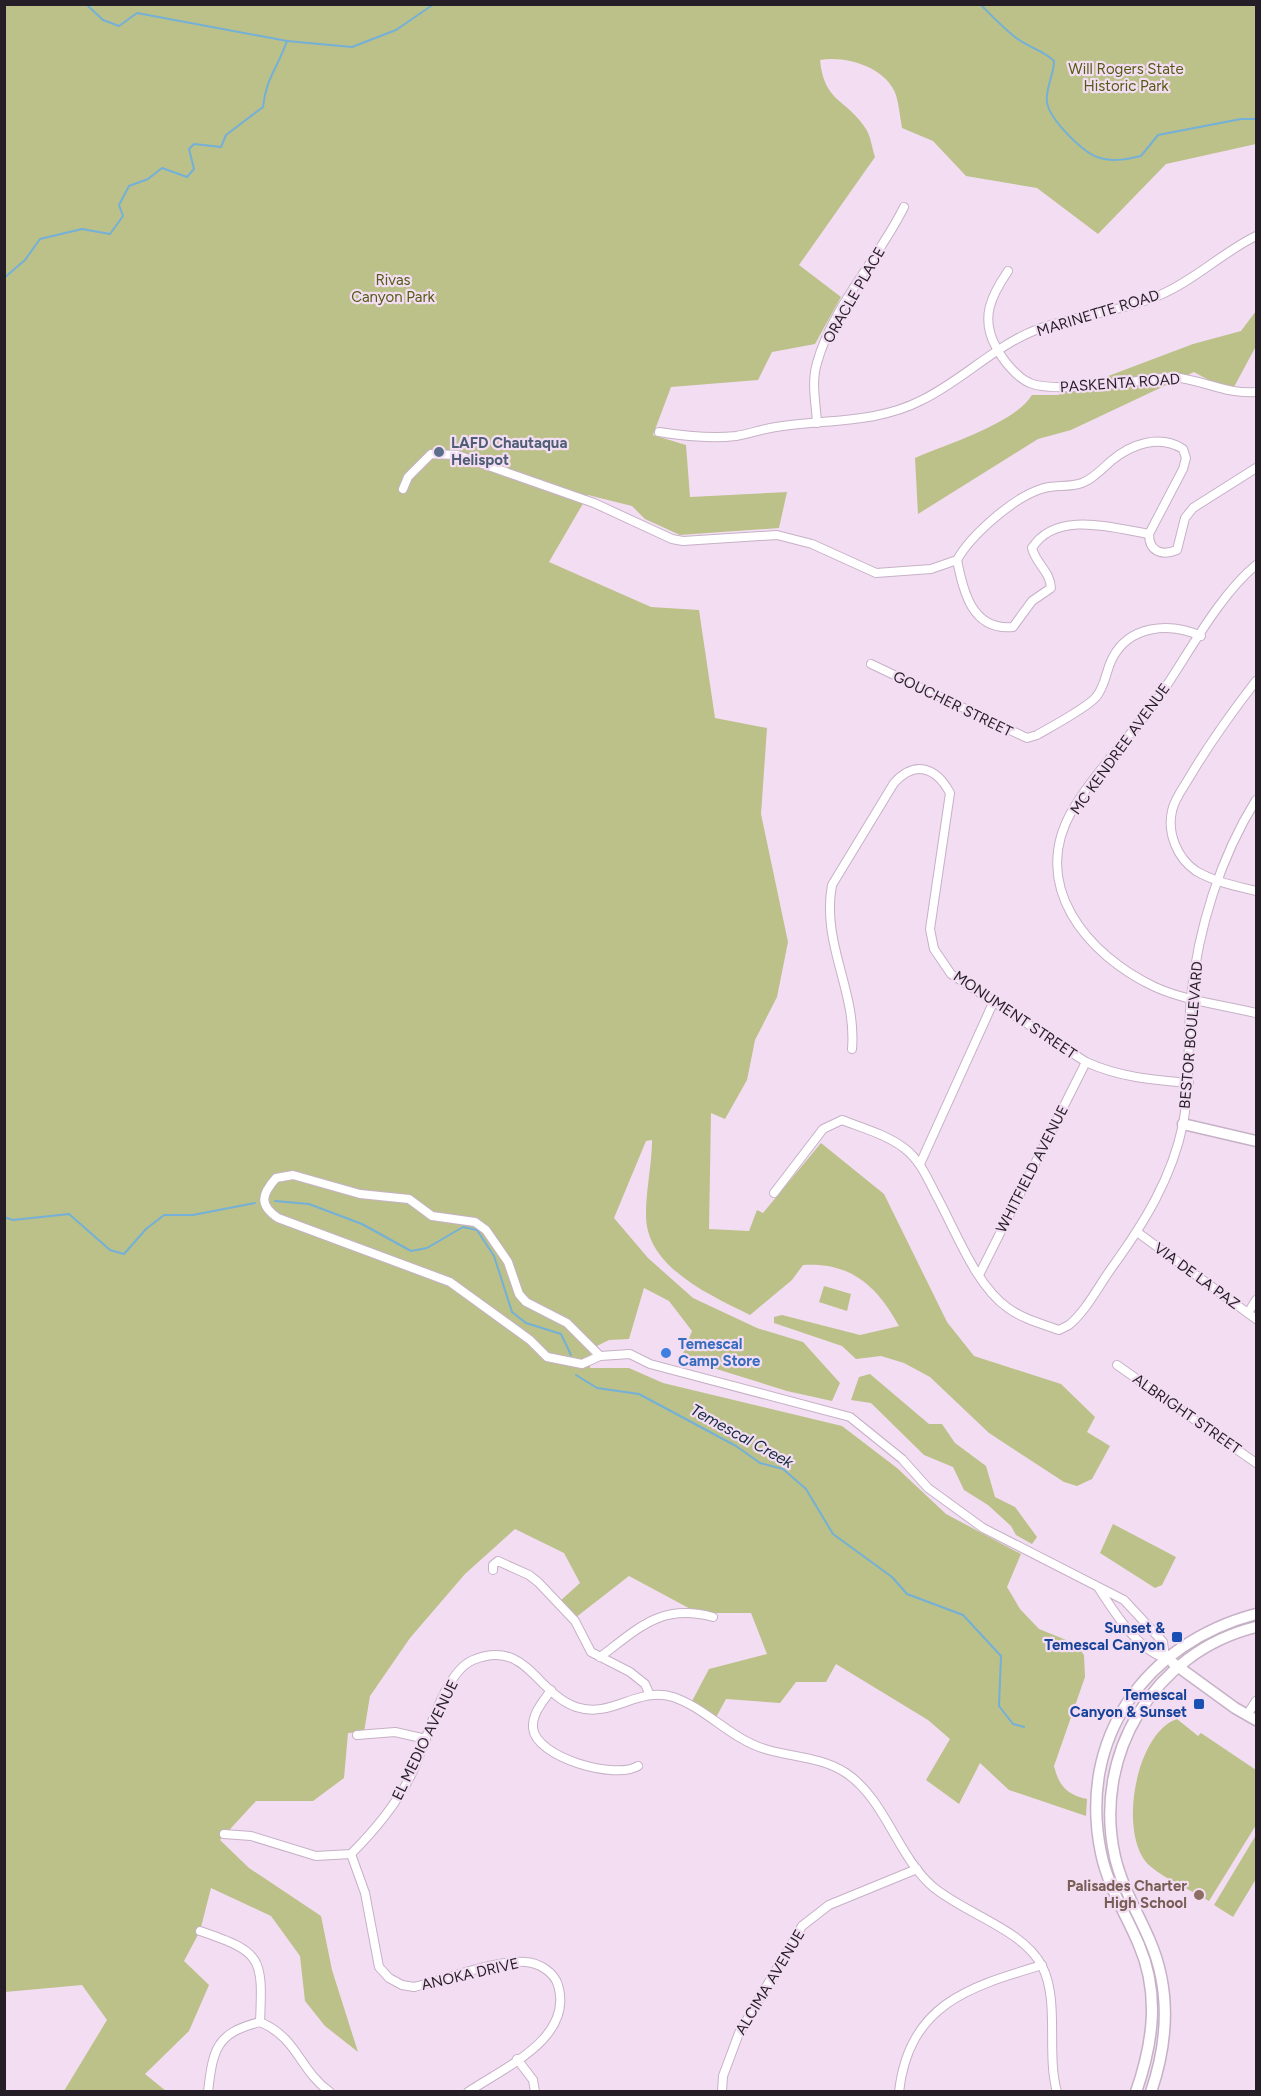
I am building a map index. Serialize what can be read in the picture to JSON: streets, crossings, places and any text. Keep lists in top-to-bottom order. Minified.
{"streets":{"street":["ORACLE PLACE","MARINETTE ROAD","PASKENTA ROAD","GOUCHER STREET","MC KENDREE AVENUE","MONUMENT STREET","BESTOR BOULEVARD","WHITFIELD AVENUE","VIA DE LA PAZ","ALBRIGHT STREET","EL MEDIO AVENUE","ANOKA DRIVE","ALCIMA AVENUE"]},"crossings":[["ORACLE PLACE","MARINETTE ROAD"],["MARINETTE ROAD","PASKENTA ROAD"],["GOUCHER STREET","MC KENDREE AVENUE"],["MC KENDREE AVENUE","BESTOR BOULEVARD"],["MONUMENT STREET","BESTOR BOULEVARD"],["MONUMENT STREET","WHITFIELD AVENUE"],["BESTOR BOULEVARD","WHITFIELD AVENUE"],["BESTOR BOULEVARD","VIA DE LA PAZ"],["EL MEDIO AVENUE","ANOKA DRIVE"]],"water":["Temescal Creek"],"parks":["Will Rogers State Historic Park","Rivas Canyon Park"],"places":{"other":["LAFD Chautaqua Helispot","Temescal Camp Store","Palisades Charter High School"],"transit":["Sunset & Temescal Canyon","Temescal Canyon & Sunset"]}}
